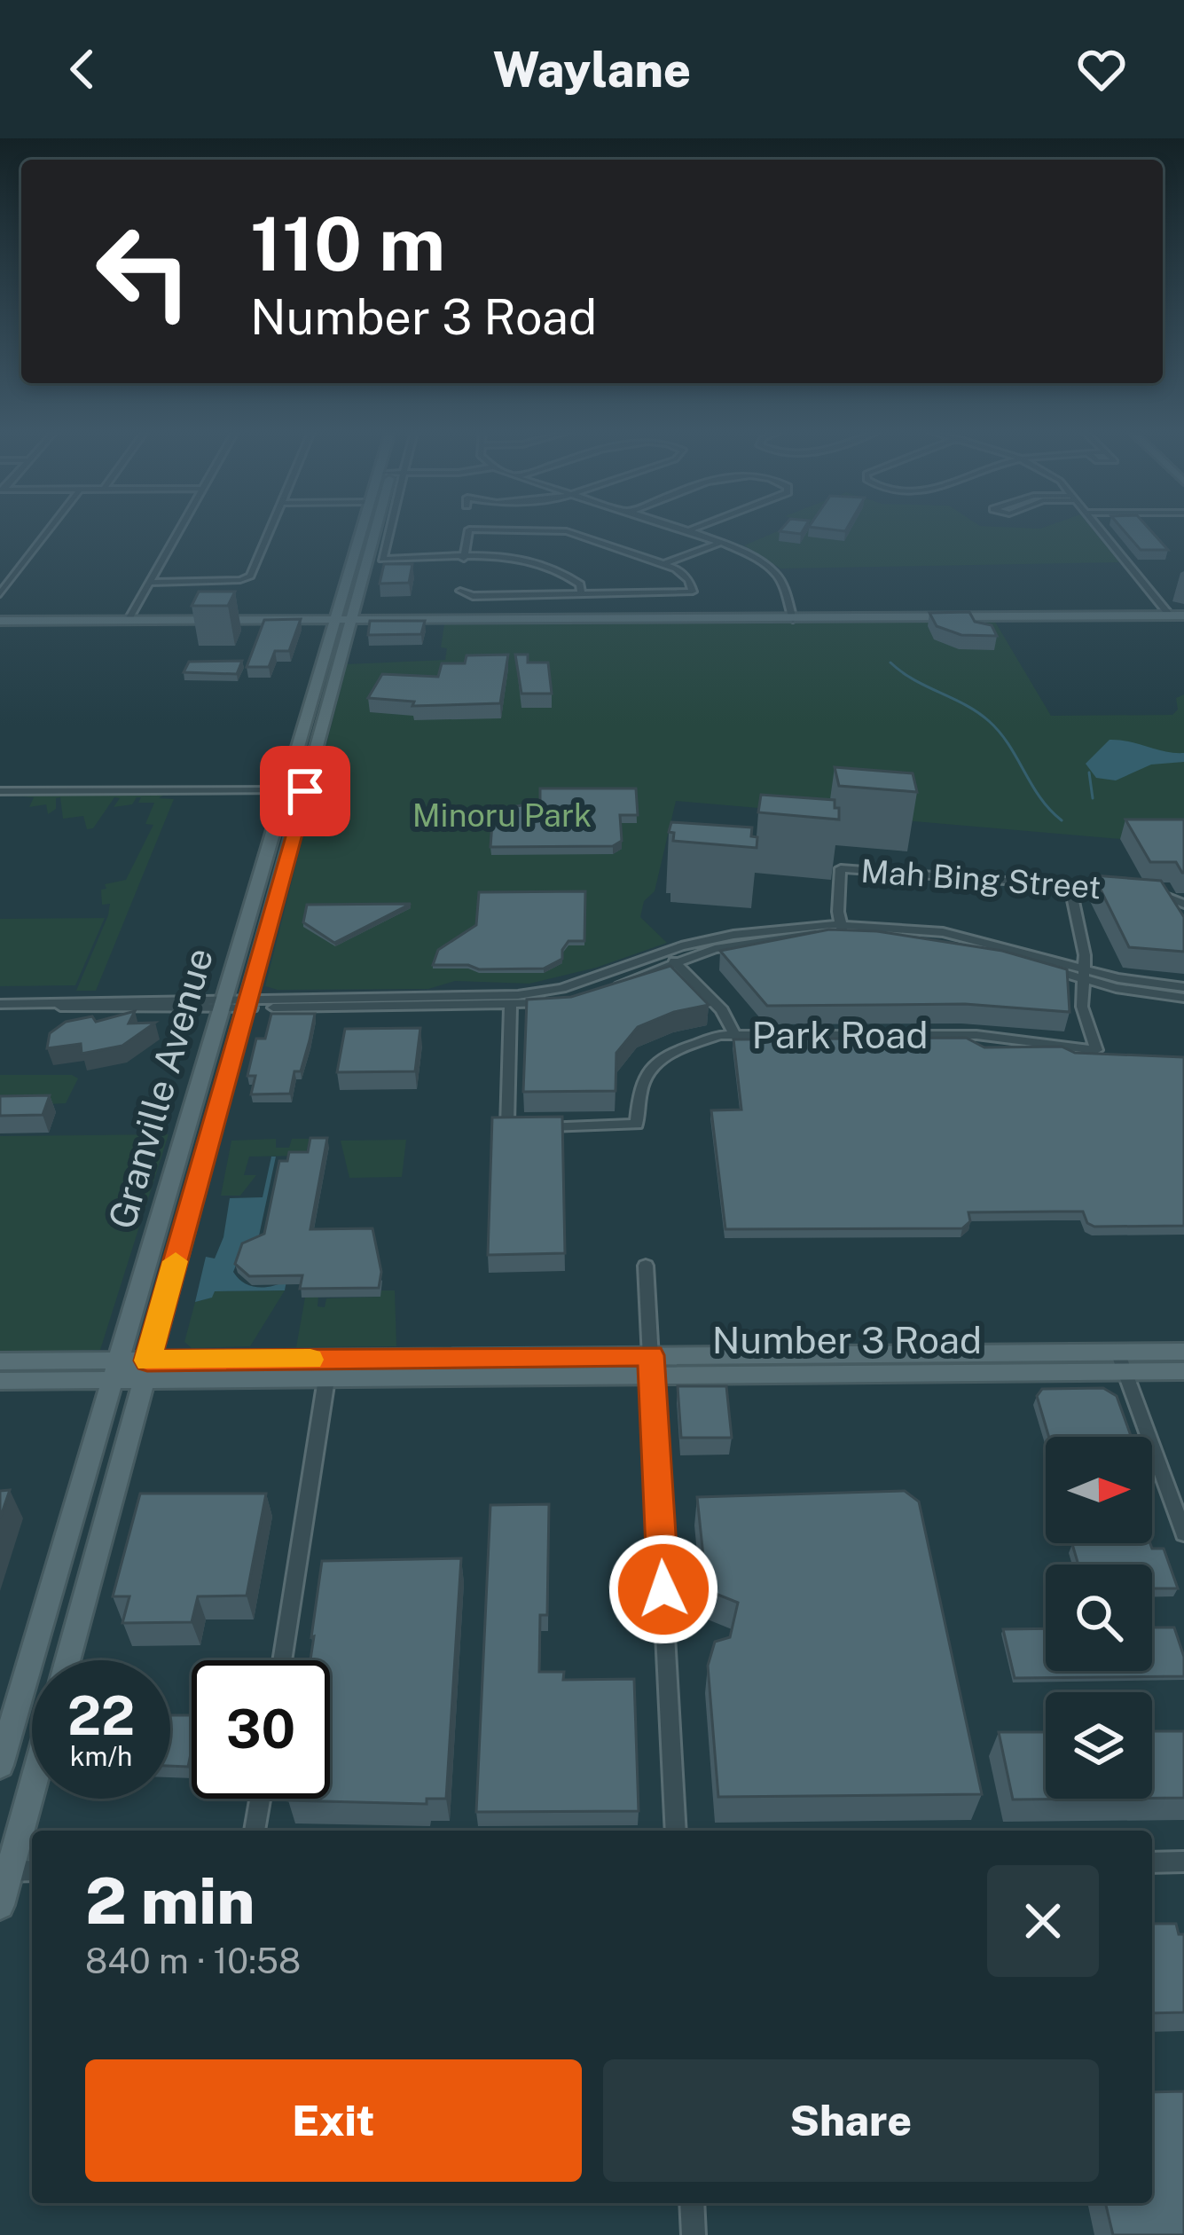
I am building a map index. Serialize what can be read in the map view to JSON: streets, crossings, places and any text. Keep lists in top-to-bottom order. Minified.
{"streets":{"main road":["Granville Avenue","Number 3 Road"],"street":["Mah Bing Street","Park Road"]},"crossings":[["Granville Avenue","Number 3 Road"]],"parks":["Minoru Park"],"north":"right","page":{"header":"Waylane","turn":["110 m","Number 3 Road"],"speed":"22 km/h","limit":"30","heading":["2 min","840 m · 10:58"],"buttons":["Exit","Share"]}}
